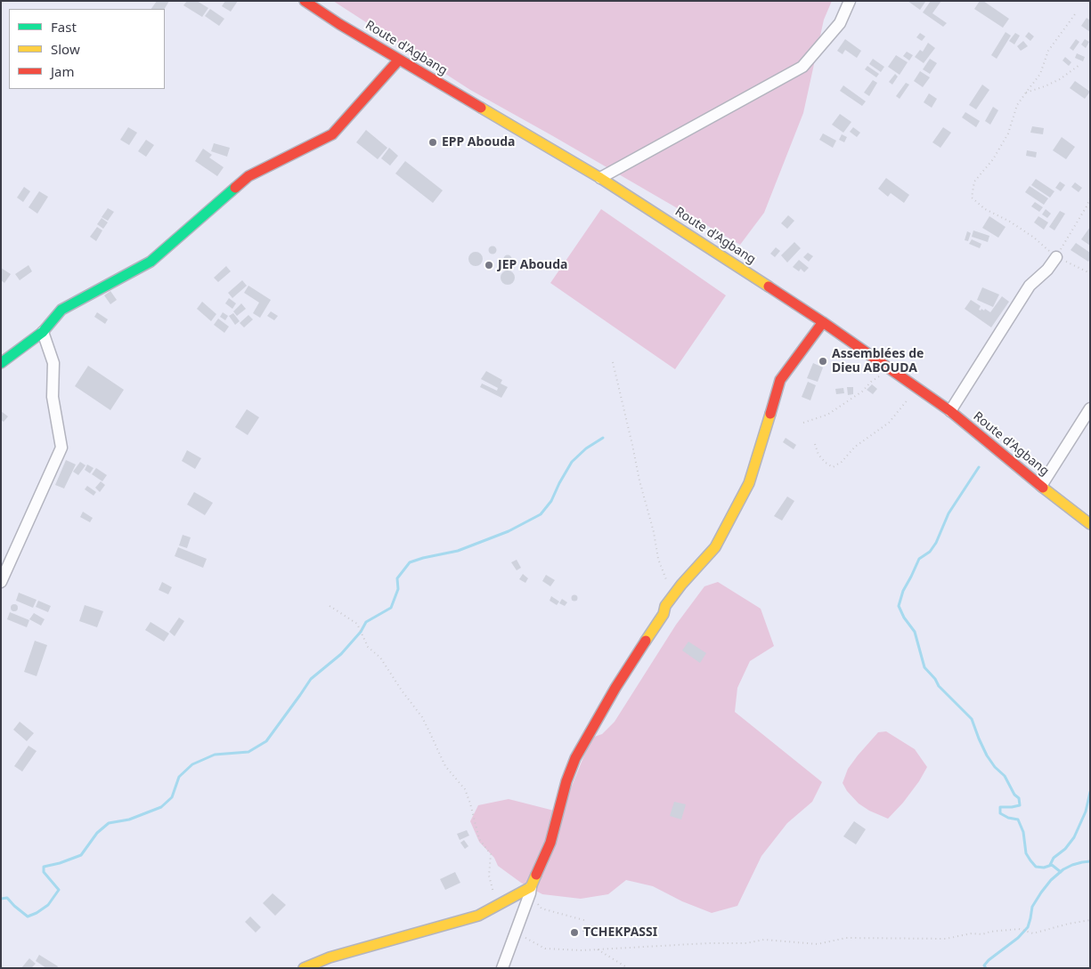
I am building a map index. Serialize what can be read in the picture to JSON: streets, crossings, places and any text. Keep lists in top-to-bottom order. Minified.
{"streets":{"street":["Route d'Agbang"]},"places":["EPP Abouda","JEP Abouda","Assemblées de Dieu ABOUDA","TCHEKPASSI"],"legend":["Fast","Slow","Jam"]}
